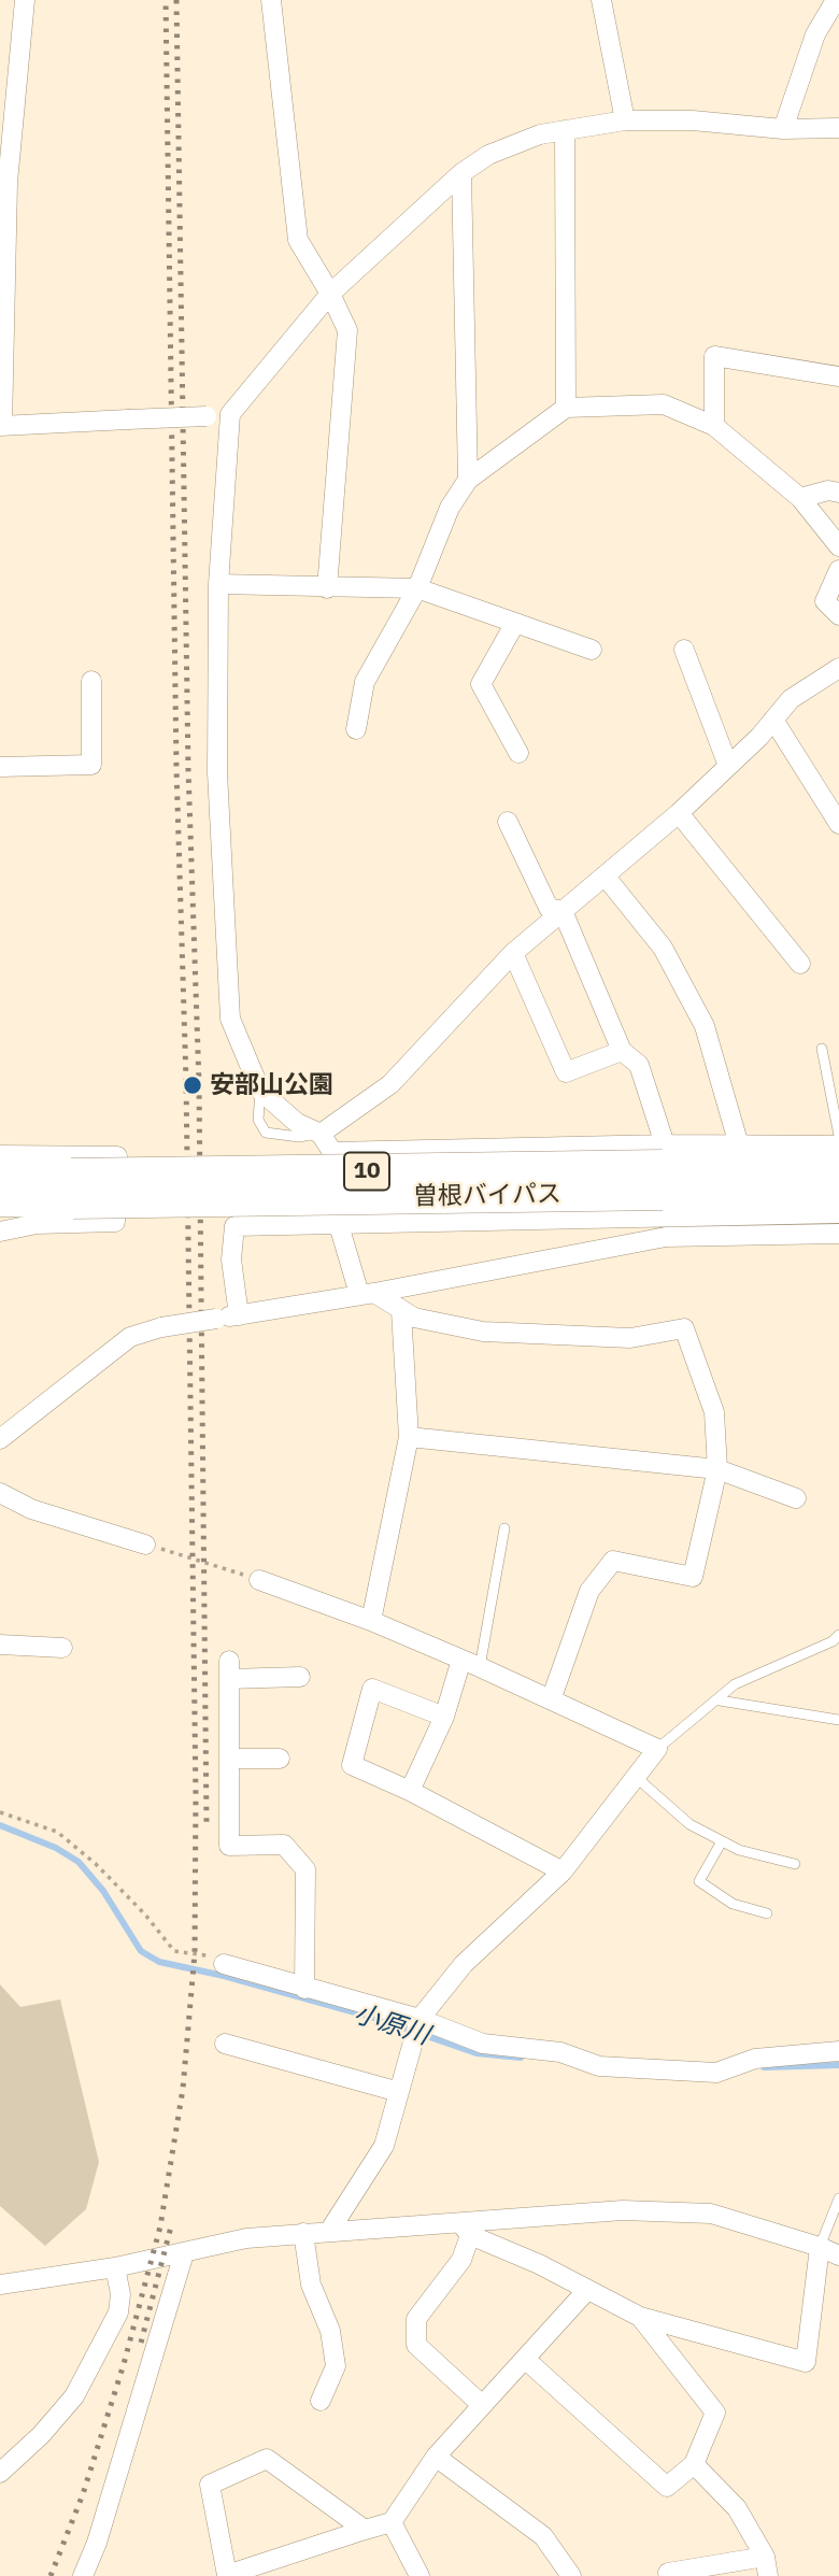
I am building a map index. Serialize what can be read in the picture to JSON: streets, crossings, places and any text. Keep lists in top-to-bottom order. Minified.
{"streets":{"highway":["10","曽根バイパス"]},"water":["小原川"],"places":["安部山公園"]}
